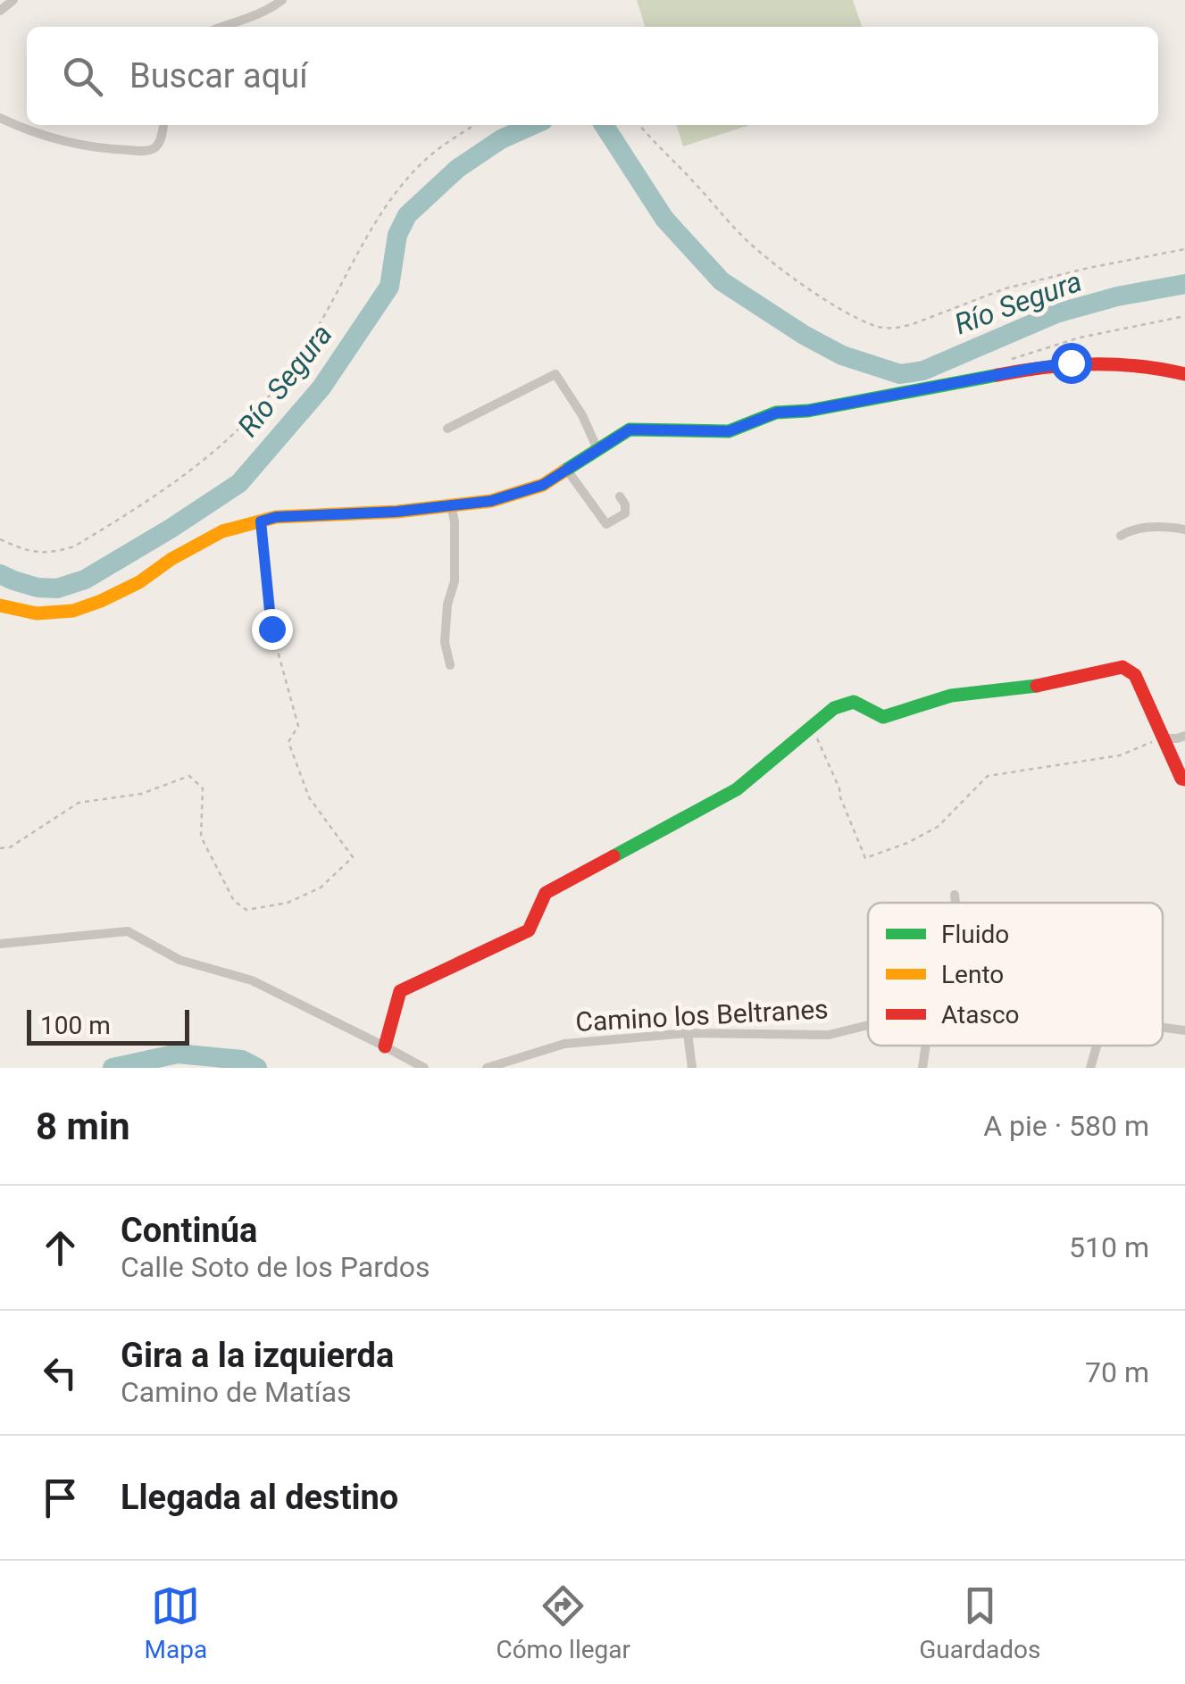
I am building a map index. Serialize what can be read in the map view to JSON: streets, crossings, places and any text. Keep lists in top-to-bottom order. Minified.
{"streets":{"street":["Camino los Beltranes"]},"water":["Río Segura"],"legend":["Fluido","Lento","Atasco"],"scale_bar":"100 m","page":{"search":"Buscar aquí","scale":"100 m","heading":["8 min","A pie · 580 m"],"list":[["Continúa","Calle Soto de los Pardos","510 m"],["Gira a la izquierda","Camino de Matías","70 m"],"Llegada al destino"],"nav":["Mapa","Cómo llegar","Guardados"]}}
